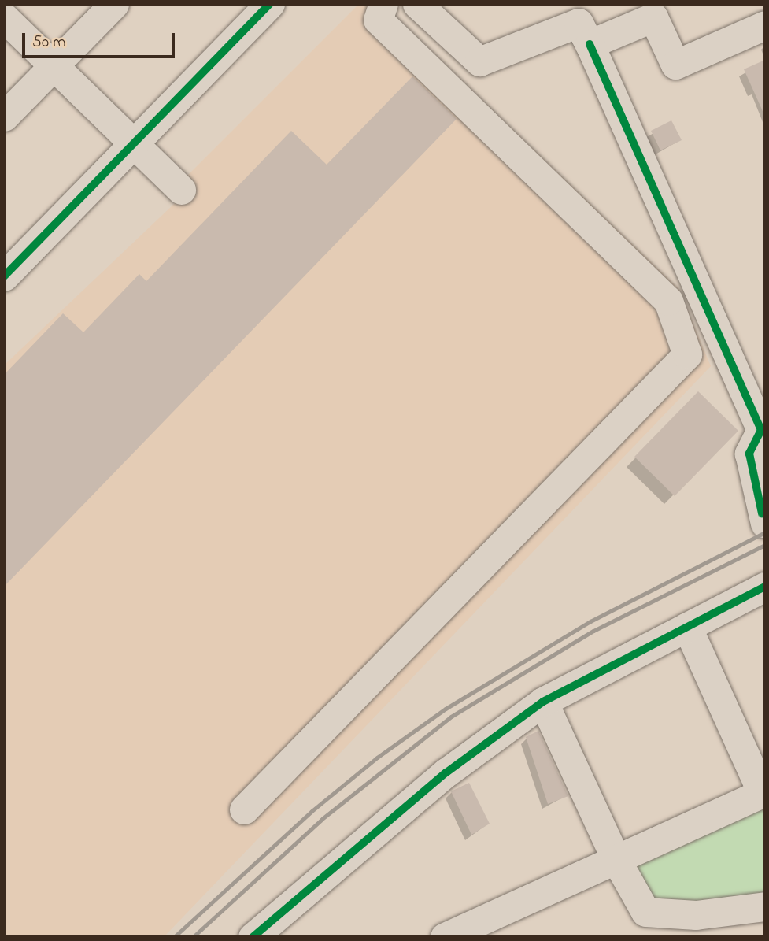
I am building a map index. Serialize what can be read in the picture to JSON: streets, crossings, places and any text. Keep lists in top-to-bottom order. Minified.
{"scale_bar":"50 m"}
